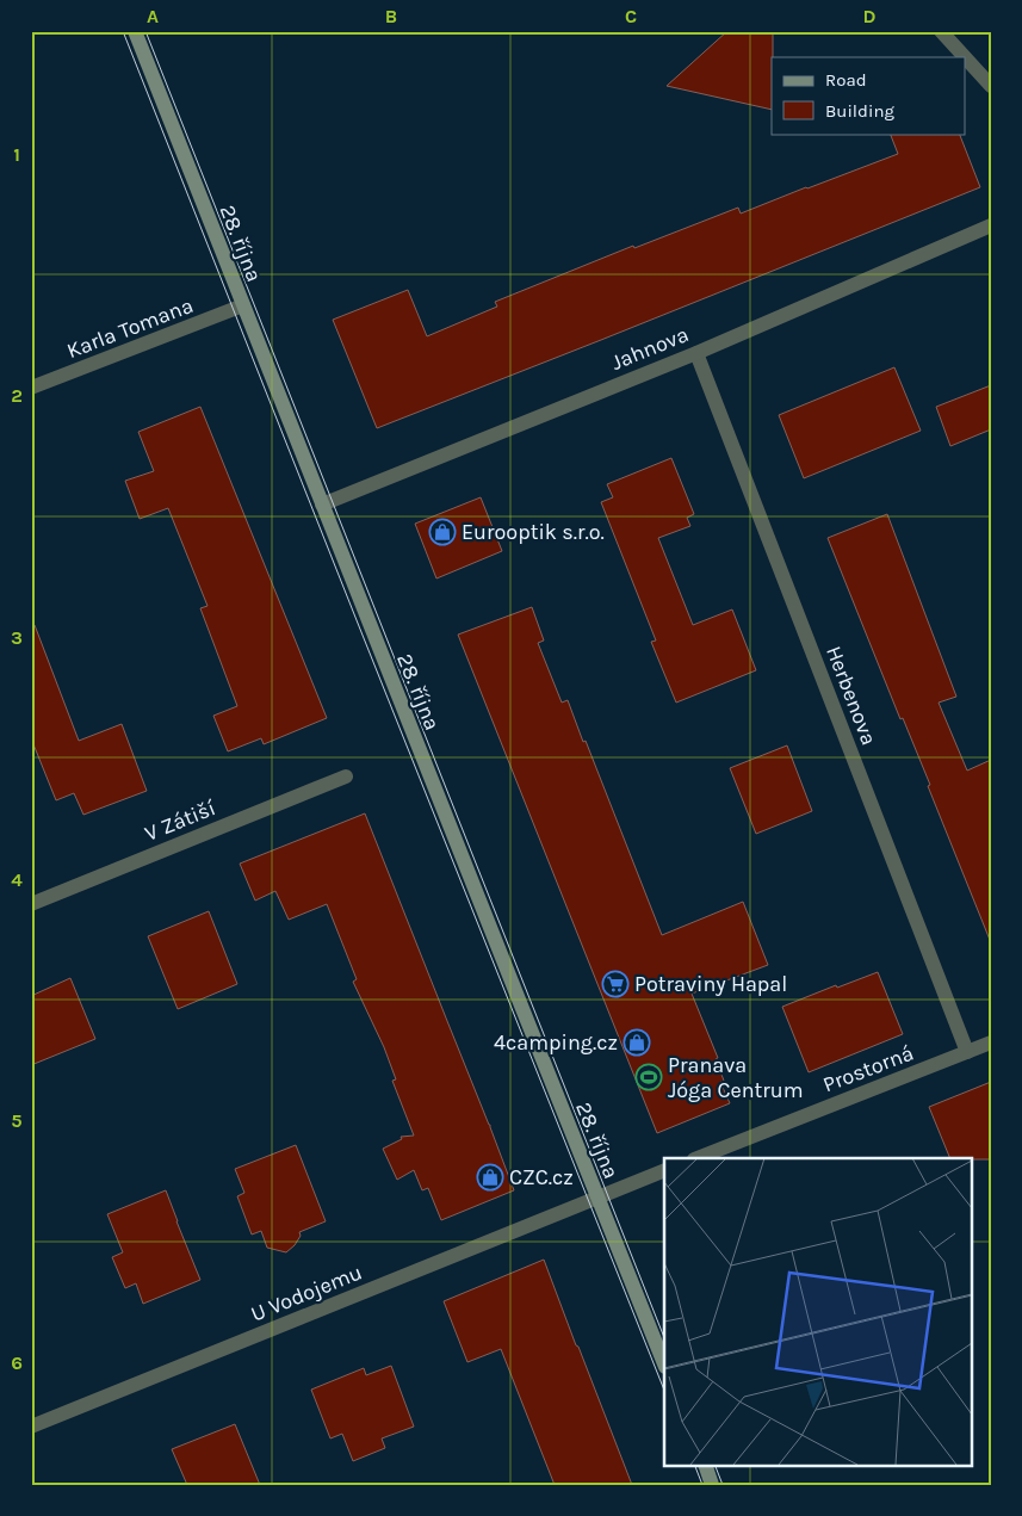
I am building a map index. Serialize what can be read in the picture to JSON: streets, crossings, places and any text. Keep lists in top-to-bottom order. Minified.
{"streets":{"main road":["28. října"],"street":["Karla Tomana","Jahnova","Herbenova","V Zátiší","Prostorná","U Vodojemu"]},"crossings":[["28. října","Karla Tomana"],["28. října","Jahnova"],["28. října","U Vodojemu"],["Jahnova","Herbenova"],["Herbenova","Prostorná"]],"places":{"shop":["Eurooptik s.r.o.","4camping.cz","CZC.cz"],"supermarket":["Potraviny Hapal"],"sports":["Pranava Jóga Centrum"]},"legend":["Road","Building"],"grid":{"columns":["A","B","C","D"],"rows":["1","2","3","4","5","6"]}}
